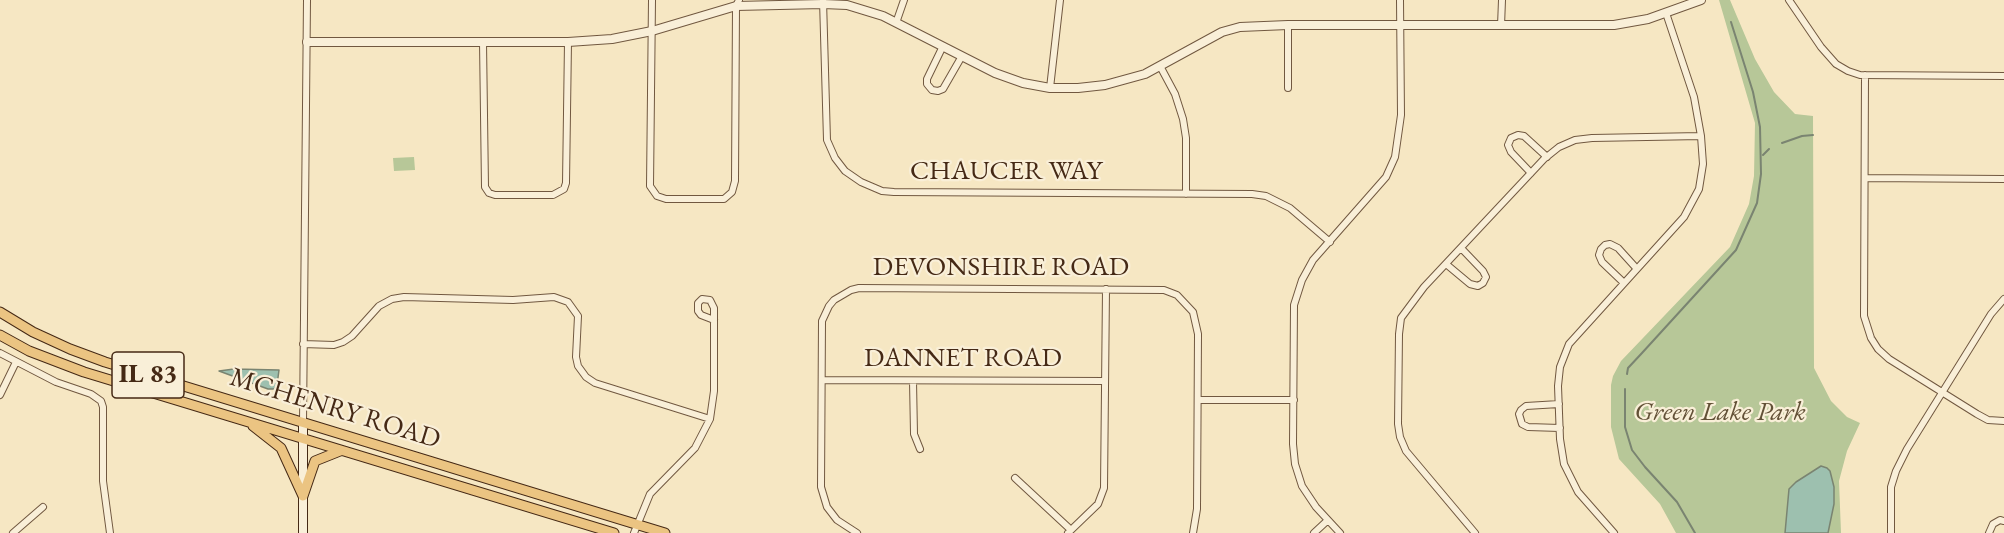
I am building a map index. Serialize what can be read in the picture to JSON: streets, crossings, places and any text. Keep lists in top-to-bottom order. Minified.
{"streets":{"main road":["IL 83","MCHENRY ROAD"],"street":["CHAUCER WAY","DEVONSHIRE ROAD","DANNET ROAD"]},"crossings":[["DEVONSHIRE ROAD","DANNET ROAD"]],"parks":["Green Lake Park"]}
